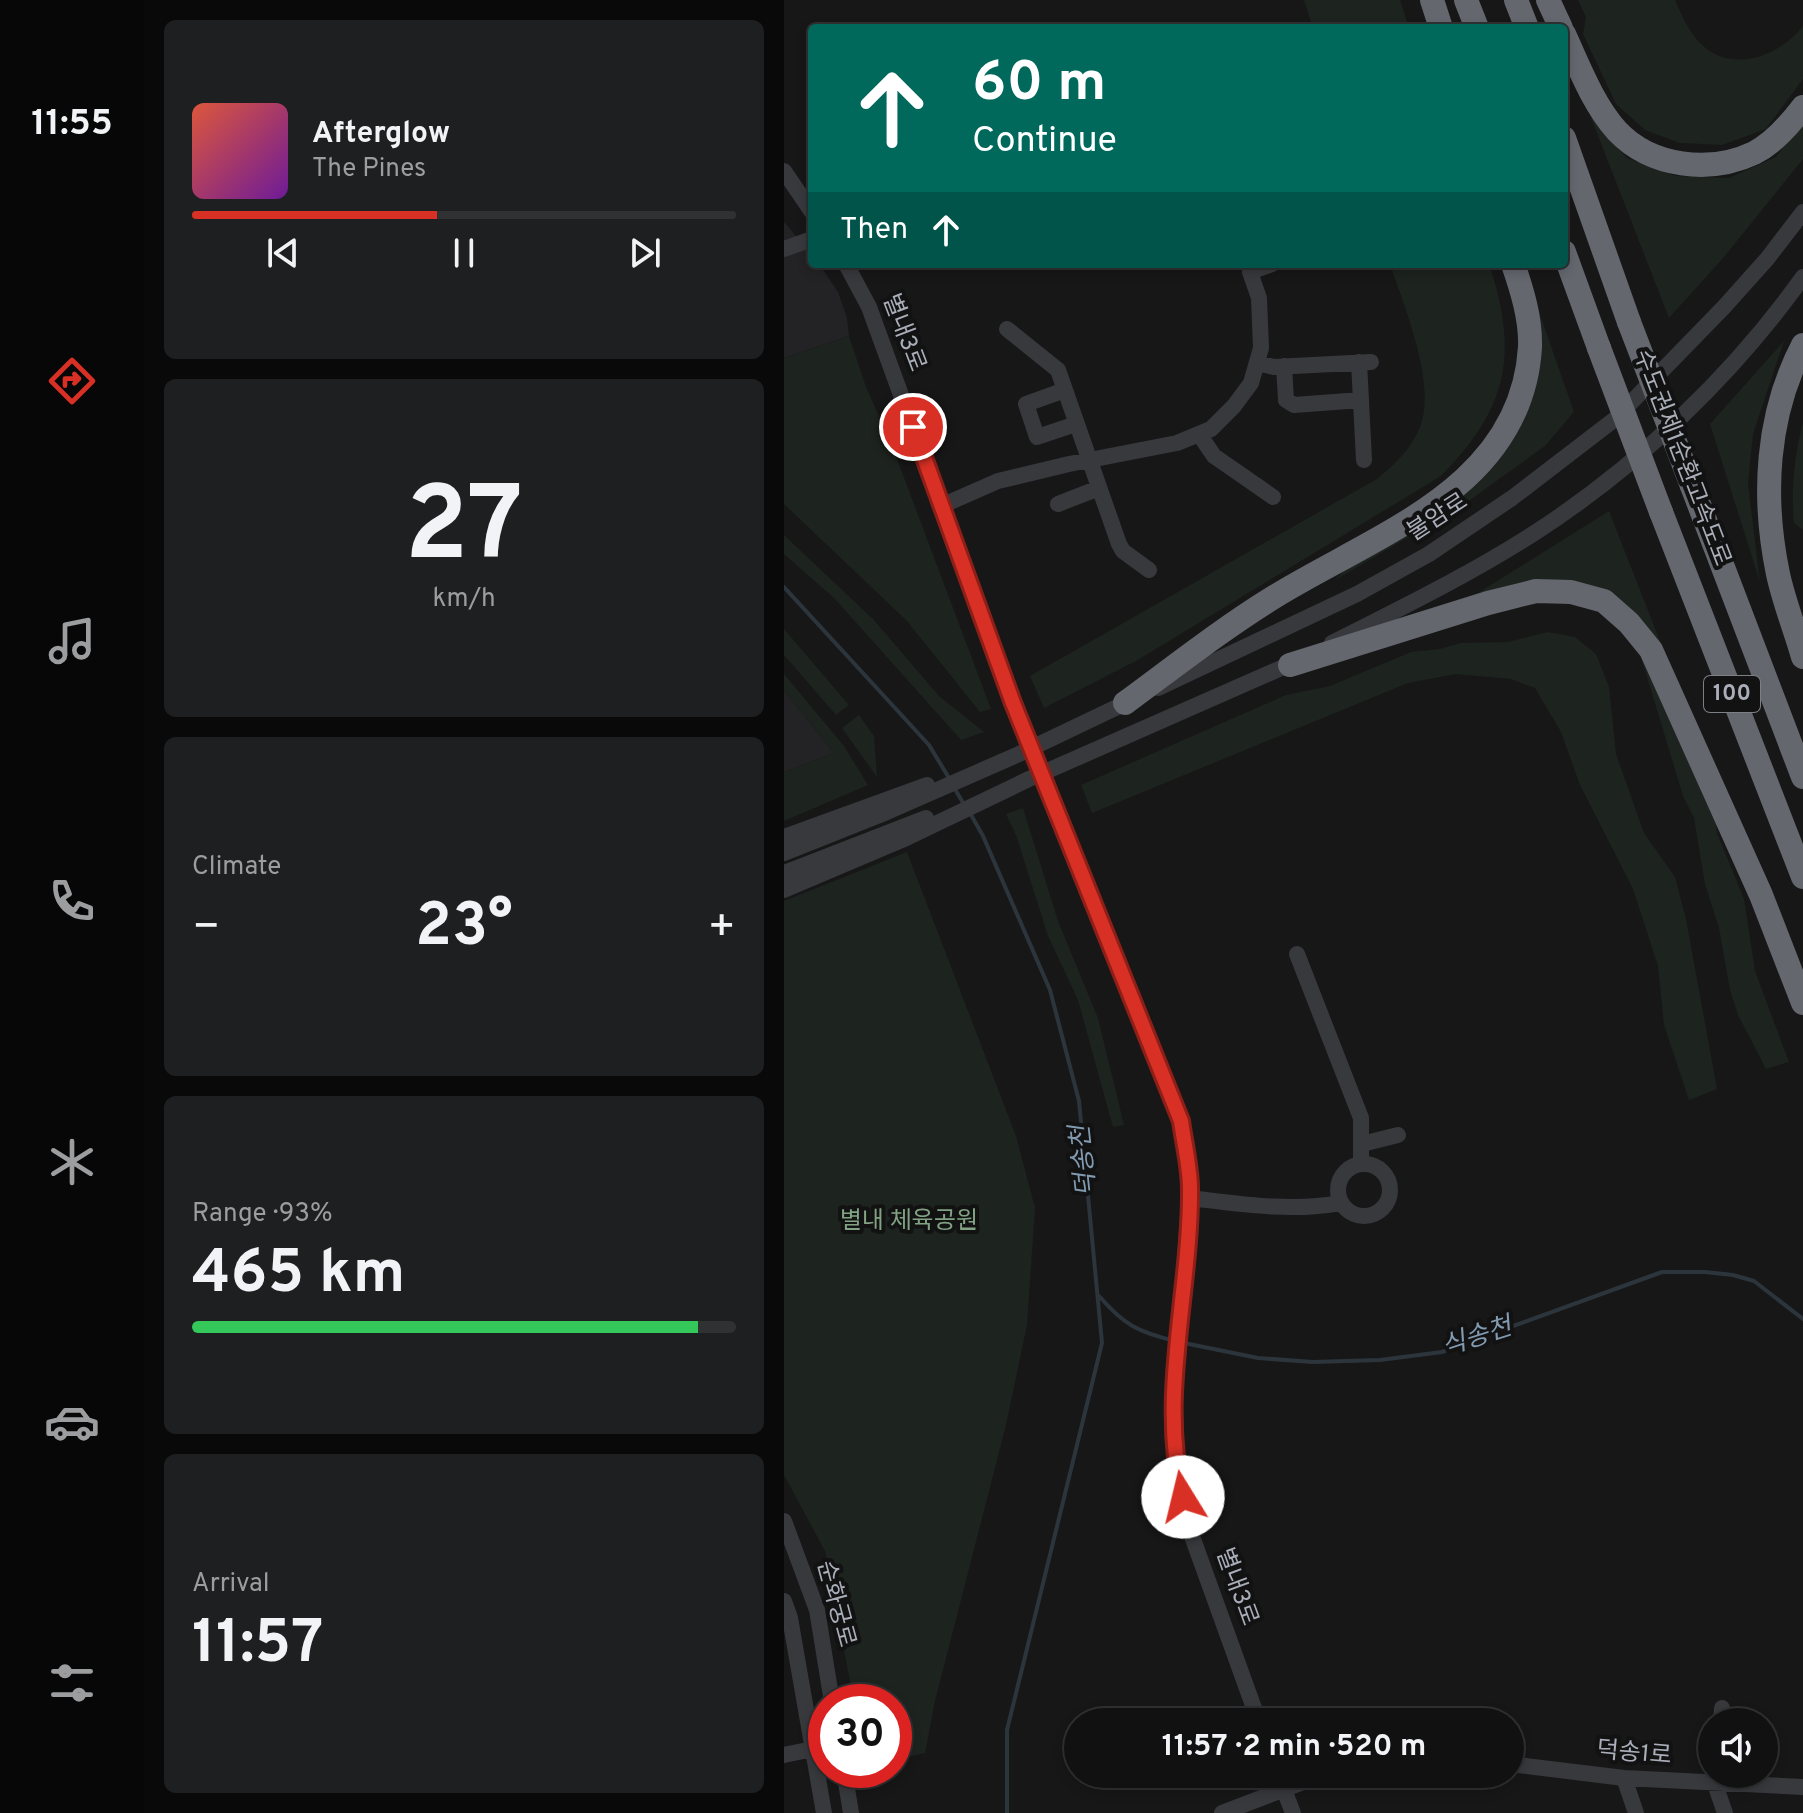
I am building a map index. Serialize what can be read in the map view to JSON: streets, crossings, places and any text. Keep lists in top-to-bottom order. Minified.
{"streets":{"highway":["수도권제1순환고속도로","100"],"street":["별내3로","불암로","순화궁로","덕송1로"]},"water":["덕송천","식송천"],"parks":["별내 체육공원"],"page":{"tabs":"11:55","turn":["60 m","Continue"],"song":["Afterglow","The Pines"],"then":"Then","tile":[["27","km/h"],"Climate",["Range · 93%","465 km"],["Arrival","11:57"]],"heat":["−","23°","+"],"limit":"30","trip":"11:57 · 2 min · 520 m"}}
